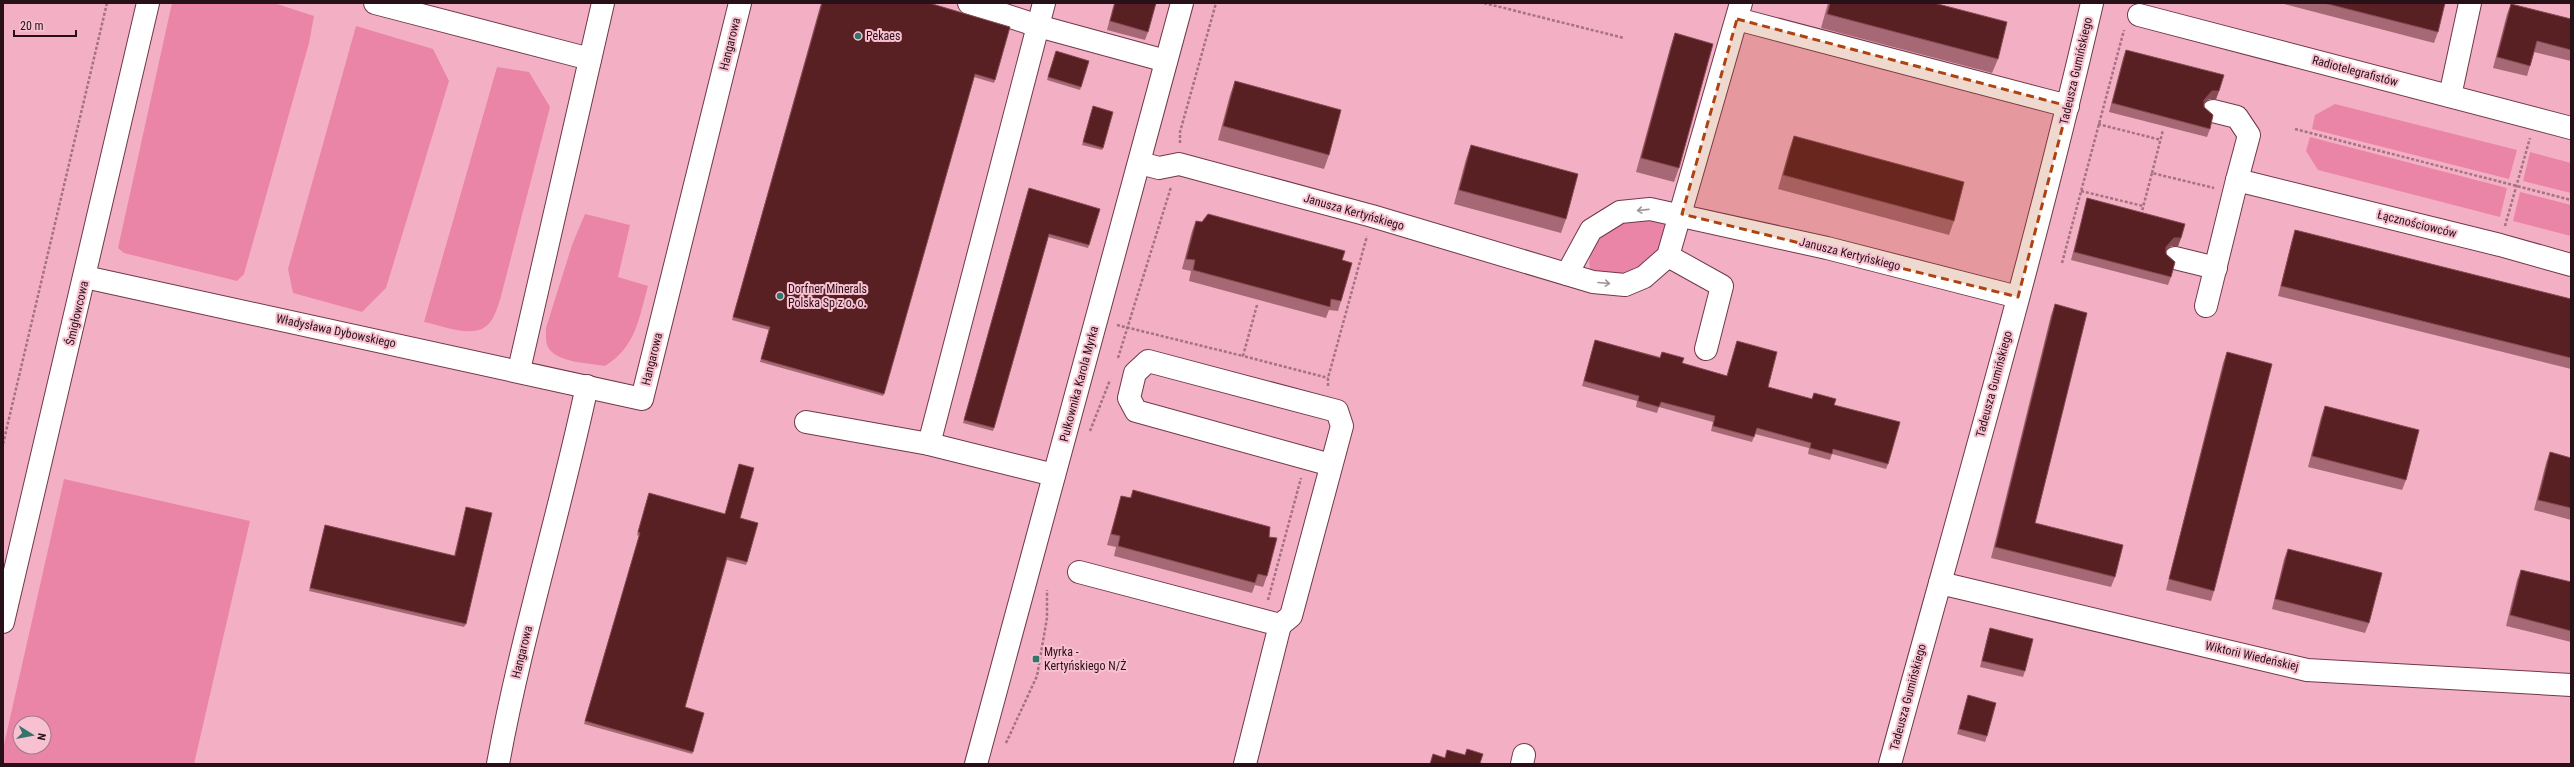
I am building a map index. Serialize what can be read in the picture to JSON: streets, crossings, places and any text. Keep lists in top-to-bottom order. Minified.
{"streets":{"street":["Hangarowa","Tadeusza Gumińskiego","Radiotelegrafistów","Janusza Kertyńskiego","Łącznościowców","Śmigłowcowa","Władysława Dybowskiego","Pułkownika Karola Myrka","Wiktorii Wiedeńskiej"]},"crossings":[["Hangarowa","Władysława Dybowskiego"],["Tadeusza Gumińskiego","Janusza Kertyńskiego"],["Tadeusza Gumińskiego","Wiktorii Wiedeńskiej"],["Janusza Kertyńskiego","Pułkownika Karola Myrka"],["Śmigłowcowa","Władysława Dybowskiego"]],"places":{"other":["Pekaes","Dorfner Minerals Polska Sp z o. o."],"transit":["Myrka - Kertyńskiego N/Ż"]},"scale_bar":"20 m","north":"right"}
